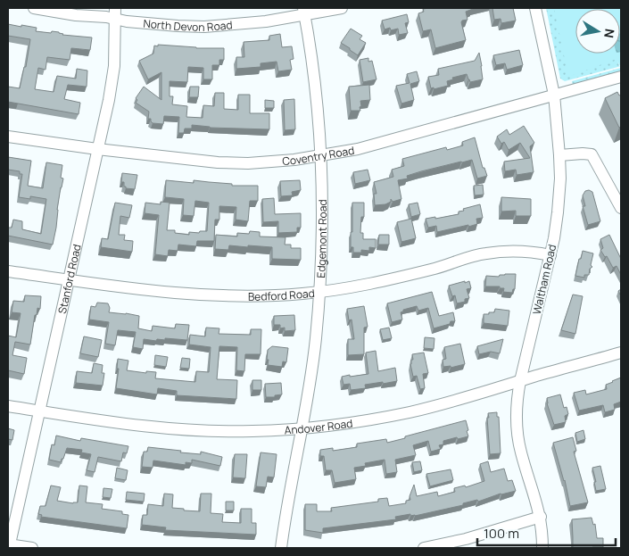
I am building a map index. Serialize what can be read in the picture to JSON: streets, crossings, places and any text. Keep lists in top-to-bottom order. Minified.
{"streets":{"street":["North Devon Road","Coventry Road","Edgemont Road","Stanford Road","Waltham Road","Bedford Road","Andover Road"]},"crossings":[["North Devon Road","Edgemont Road"],["North Devon Road","Stanford Road"],["Coventry Road","Edgemont Road"],["Coventry Road","Stanford Road"],["Coventry Road","Waltham Road"],["Edgemont Road","Bedford Road"],["Edgemont Road","Andover Road"],["Stanford Road","Bedford Road"],["Stanford Road","Andover Road"],["Waltham Road","Bedford Road"],["Waltham Road","Andover Road"]],"scale_bar":"100 m","north":"right"}
